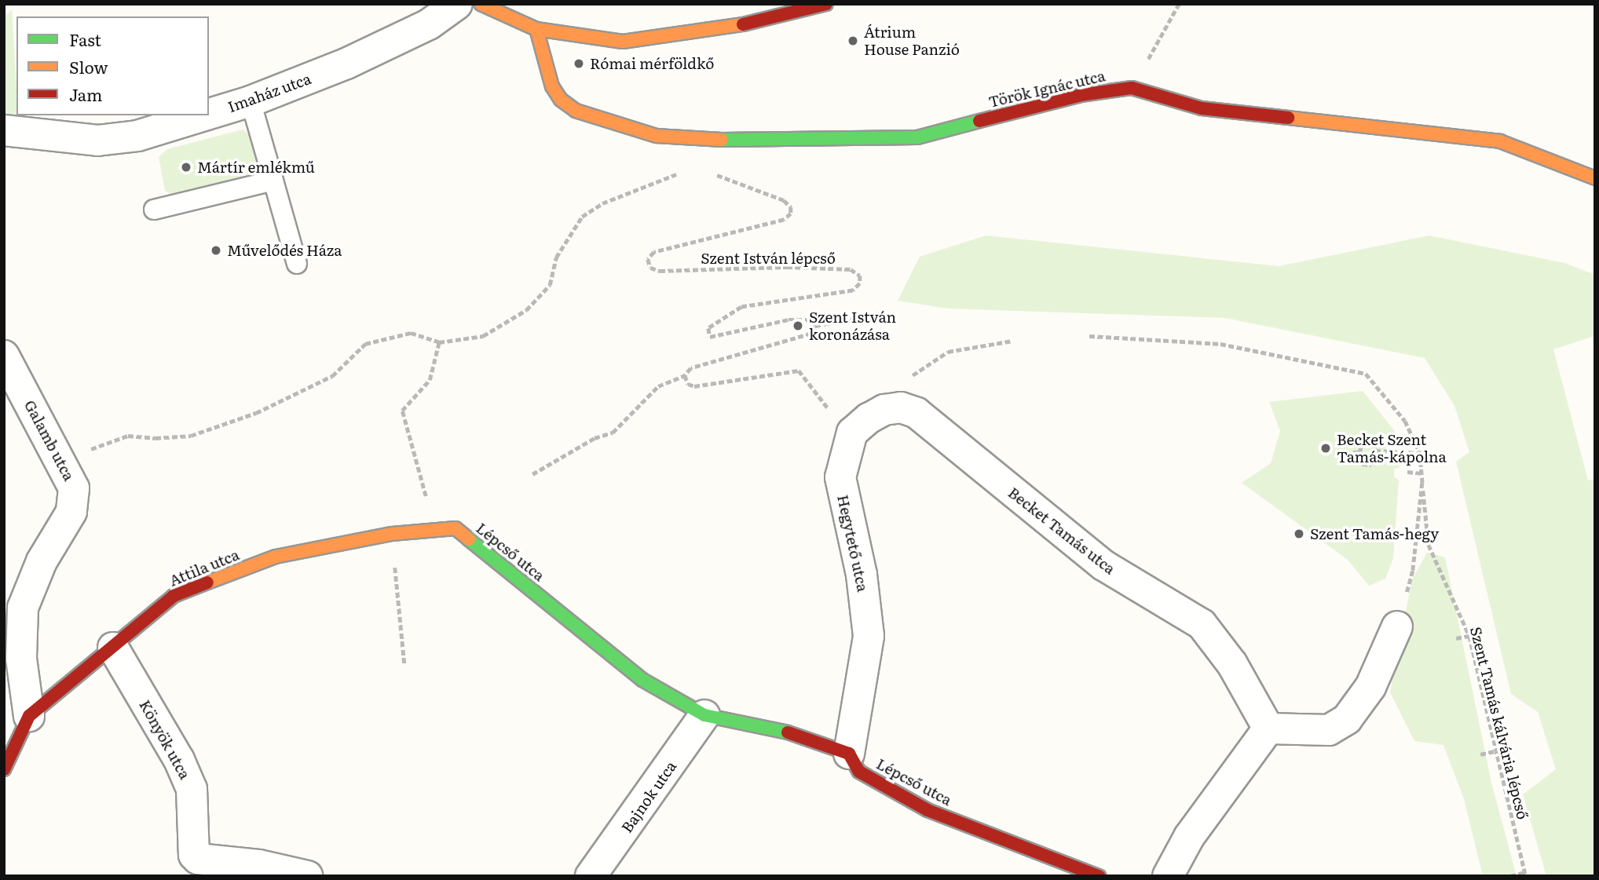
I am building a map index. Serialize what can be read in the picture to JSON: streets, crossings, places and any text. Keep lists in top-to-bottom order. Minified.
{"streets":{"street":["Török Ignác utca","Imaház utca","Galamb utca","Becket Tamás utca","Hegytető utca","Lépcső utca","Attila utca","Könyök utca","Bajnok utca"],"path":["Szent István lépcső","Szent Tamás kálvária lépcső"]},"crossings":[["Galamb utca","Attila utca"],["Becket Tamás utca","Hegytető utca"],["Hegytető utca","Lépcső utca"],["Lépcső utca","Attila utca"],["Lépcső utca","Bajnok utca"],["Attila utca","Könyök utca"]],"places":["Átrium House Panzió","Római mérföldkő","Mártír emlékmű","Művelődés Háza","Szent István koronázása","Becket Szent Tamás-kápolna","Szent Tamás-hegy"],"legend":["Fast","Slow","Jam"]}
